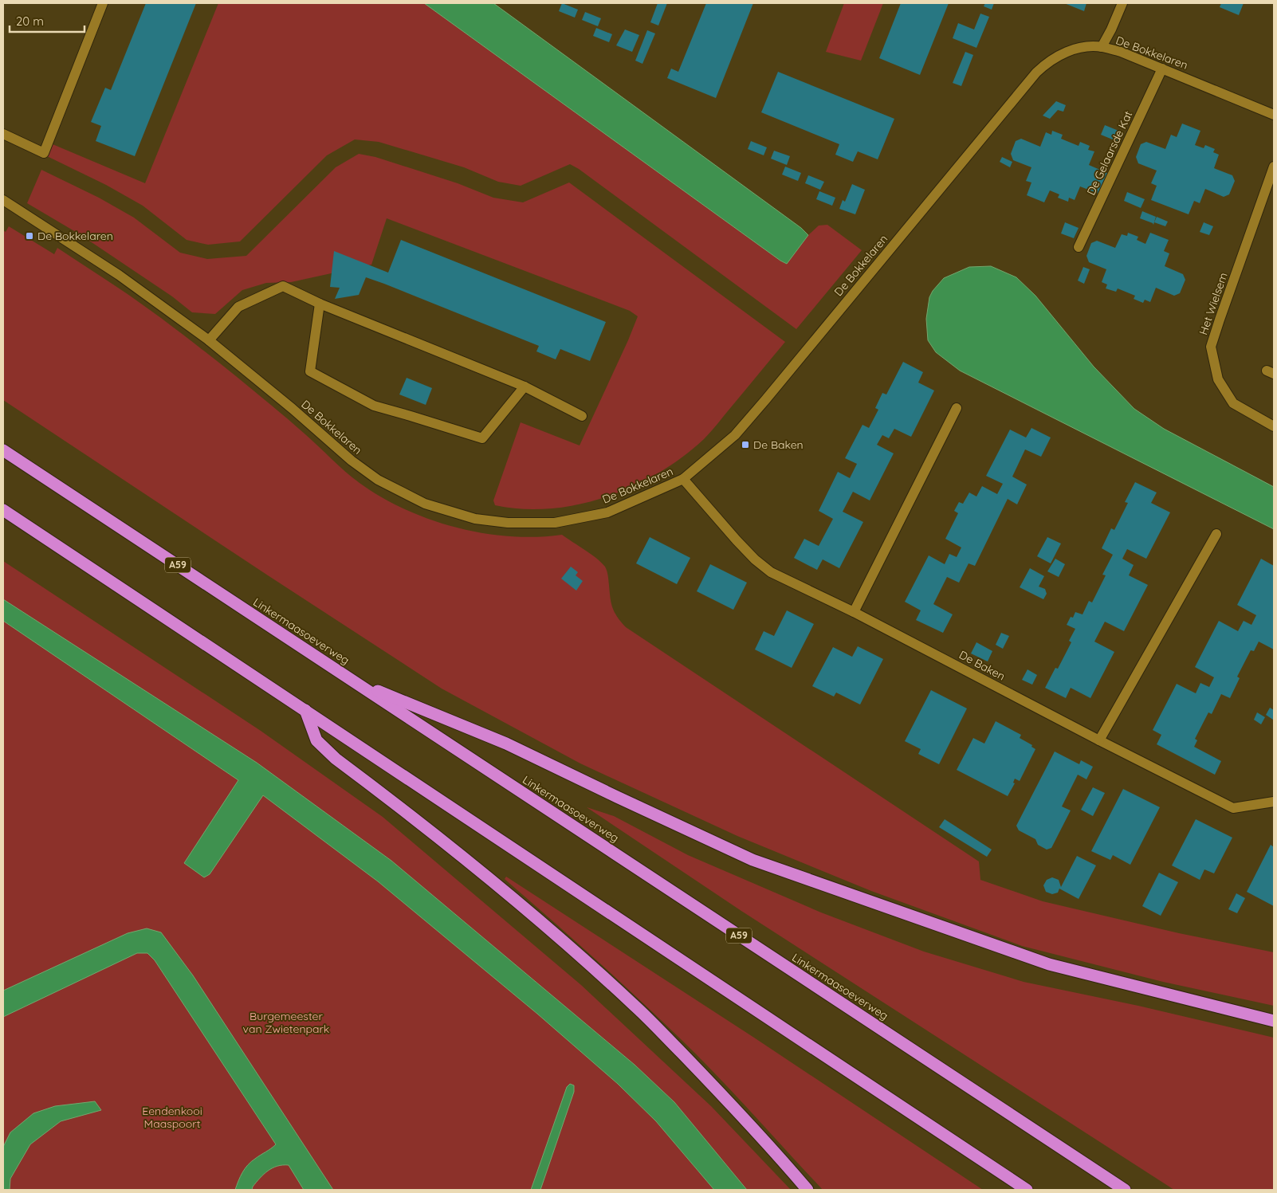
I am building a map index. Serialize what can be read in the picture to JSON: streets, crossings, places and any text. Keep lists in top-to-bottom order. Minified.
{"streets":{"highway":["A59","Linkermaasoeverweg"],"street":["De Bokkelaren","De Gelaarsde Kat","Het Wielsem","De Baken"]},"crossings":[["De Bokkelaren","De Gelaarsde Kat"],["De Bokkelaren","De Baken"],["A59","Linkermaasoeverweg"]],"parks":["Burgemeester van Zwietenpark","Eendenkooi Maaspoort"],"places":{"transit":["De Bokkelaren","De Baken"]},"scale_bar":"20 m"}
